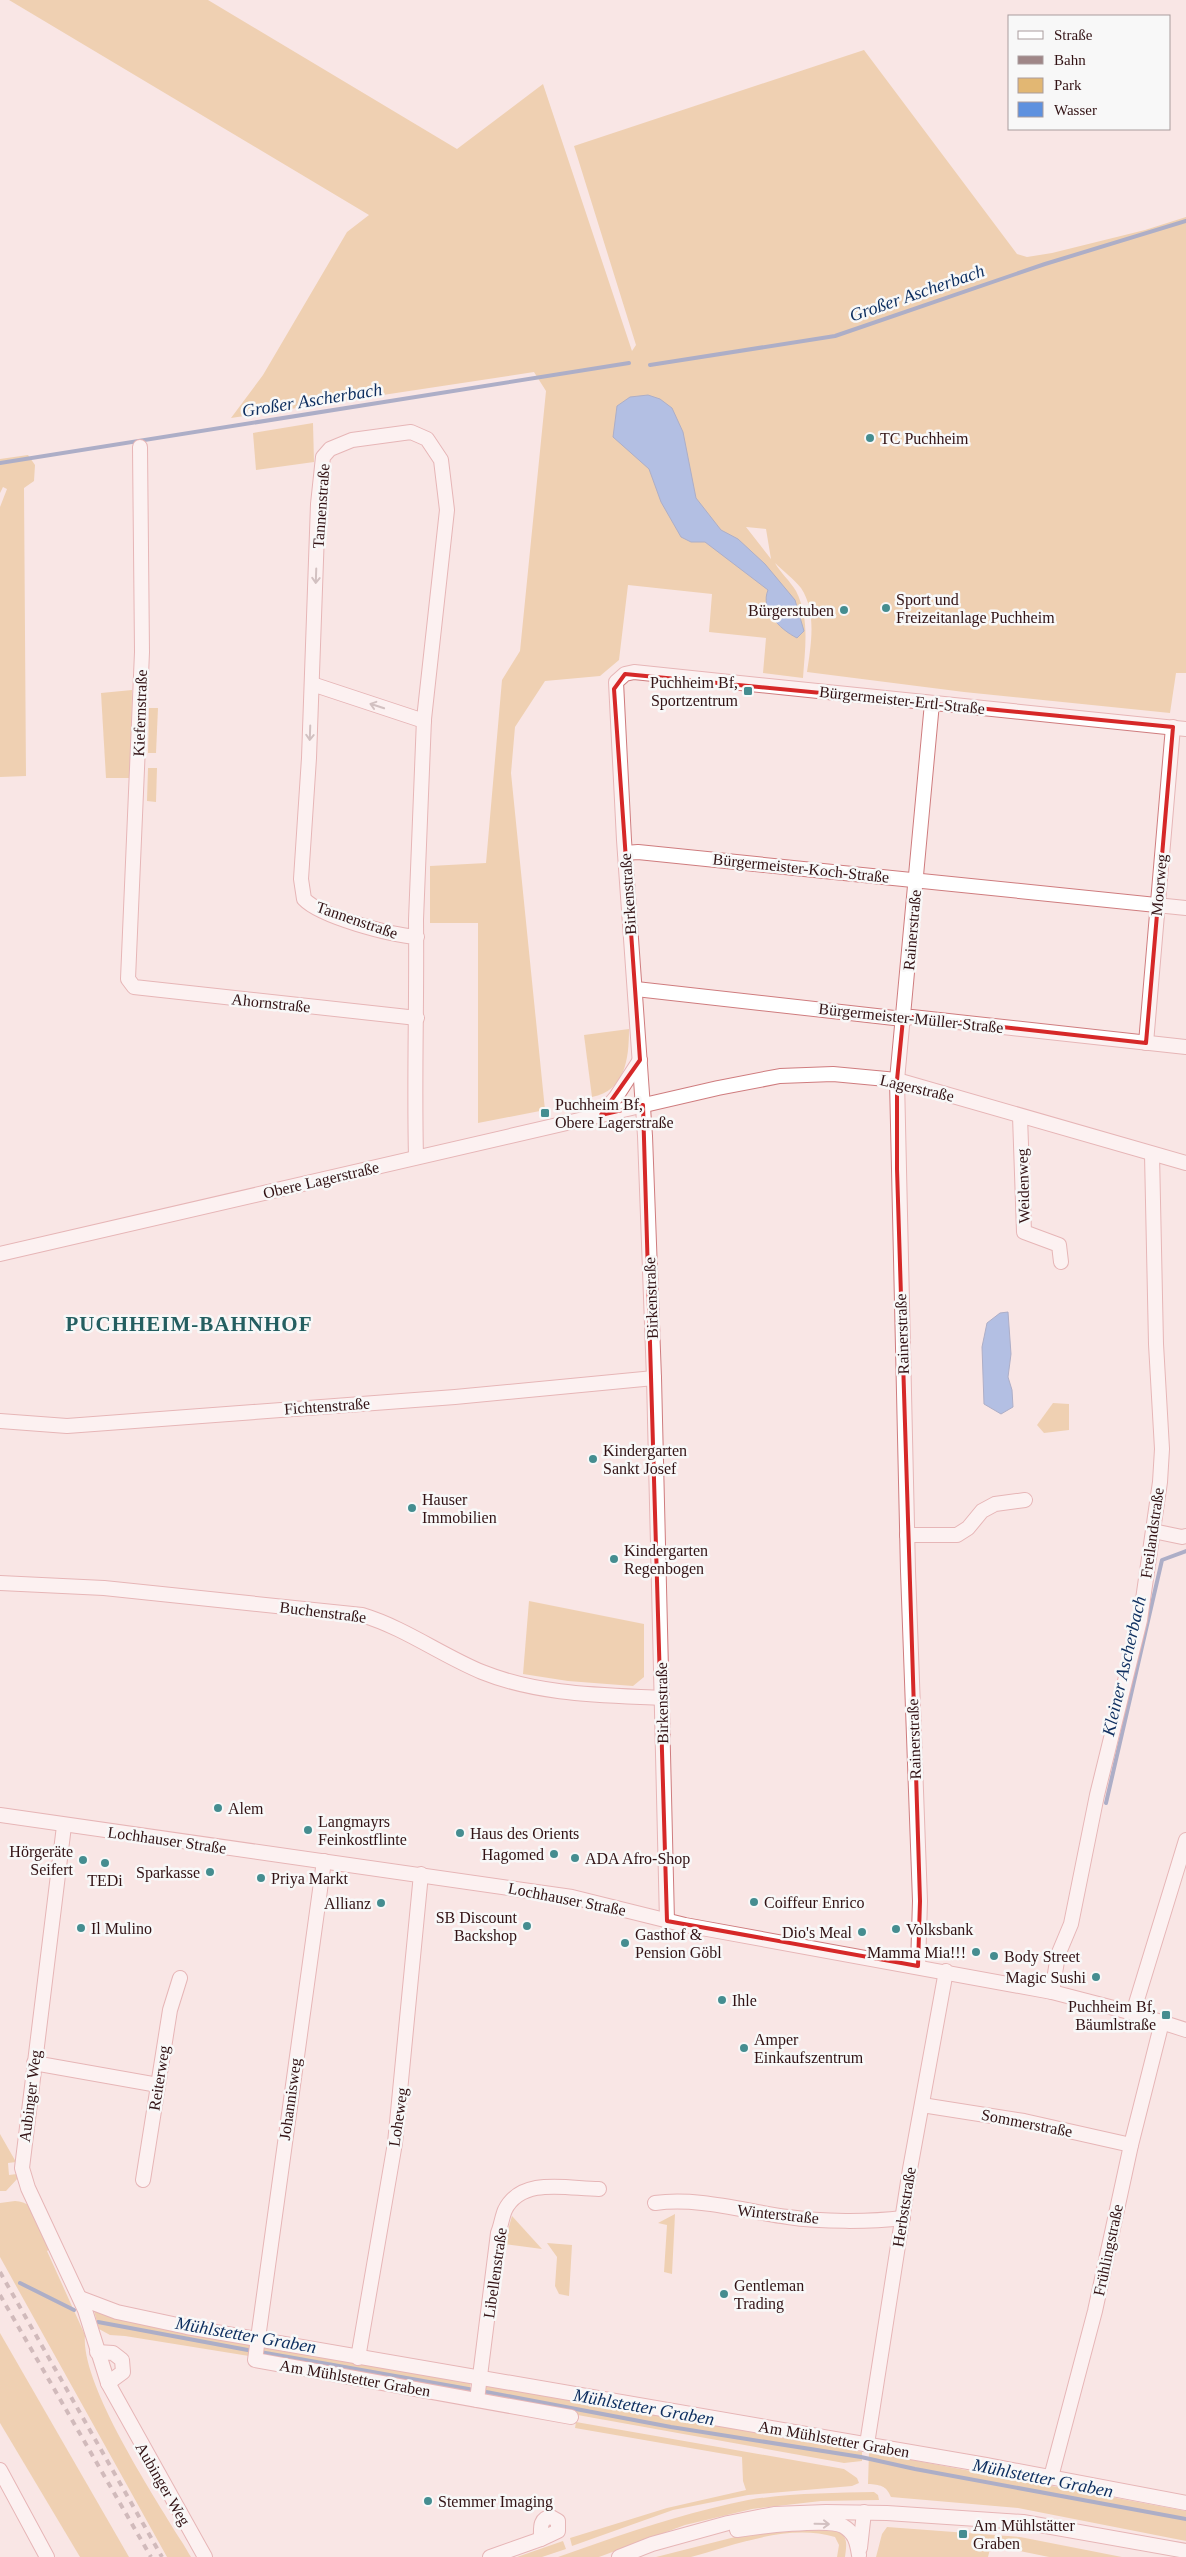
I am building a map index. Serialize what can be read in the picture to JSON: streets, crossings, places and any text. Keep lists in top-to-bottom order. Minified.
{"streets":{"street":["Tannenstraße","Bürgermeister-Ertl-Straße","Kiefernstraße","Bürgermeister-Koch-Straße","Moorweg","Birkenstraße","Rainerstraße","Ahornstraße","Bürgermeister-Müller-Straße","Lagerstraße","Obere Lagerstraße","Weidenweg","Fichtenstraße","Freilandstraße","Buchenstraße","Lochhauser Straße","Reiterweg","Aubinger Weg","Johannisweg","Loheweg","Sommerstraße","Herbststraße","Winterstraße","Frühlingstraße","Libellenstraße","Am Mühlstetter Graben"]},"crossings":[["Tannenstraße","Ahornstraße"],["Tannenstraße","Obere Lagerstraße"],["Bürgermeister-Ertl-Straße","Moorweg"],["Bürgermeister-Ertl-Straße","Birkenstraße"],["Bürgermeister-Ertl-Straße","Rainerstraße"],["Kiefernstraße","Ahornstraße"],["Bürgermeister-Koch-Straße","Moorweg"],["Bürgermeister-Koch-Straße","Birkenstraße"],["Bürgermeister-Koch-Straße","Rainerstraße"],["Moorweg","Bürgermeister-Müller-Straße"],["Birkenstraße","Bürgermeister-Müller-Straße"],["Birkenstraße","Lagerstraße"],["Birkenstraße","Obere Lagerstraße"],["Birkenstraße","Fichtenstraße"],["Birkenstraße","Buchenstraße"],["Birkenstraße","Lochhauser Straße"],["Rainerstraße","Bürgermeister-Müller-Straße"],["Rainerstraße","Lagerstraße"],["Rainerstraße","Lochhauser Straße"],["Lagerstraße","Obere Lagerstraße"],["Lagerstraße","Weidenweg"],["Lagerstraße","Freilandstraße"],["Freilandstraße","Lochhauser Straße"],["Lochhauser Straße","Aubinger Weg"],["Lochhauser Straße","Johannisweg"],["Lochhauser Straße","Loheweg"],["Lochhauser Straße","Herbststraße"],["Lochhauser Straße","Frühlingstraße"],["Aubinger Weg","Am Mühlstetter Graben"],["Johannisweg","Am Mühlstetter Graben"],["Loheweg","Am Mühlstetter Graben"],["Sommerstraße","Herbststraße"],["Sommerstraße","Frühlingstraße"],["Herbststraße","Winterstraße"],["Herbststraße","Am Mühlstetter Graben"],["Frühlingstraße","Am Mühlstetter Graben"],["Libellenstraße","Am Mühlstetter Graben"]],"districts":["PUCHHEIM-BAHNHOF"],"water":["Großer Ascherbach","Kleiner Ascherbach","Mühlstetter Graben"],"places":{"other":["TC Puchheim","Sport und Freizeitanlage Puchheim","Bürgerstuben","Kindergarten Sankt Josef","Hauser Immobilien","Kindergarten Regenbogen","Alem","Langmayrs Feinkostflinte","Haus des Orients","Hagomed","ADA Afro-Shop","Hörgeräte Seifert","TEDi","Sparkasse","Priya Markt","Coiffeur Enrico","Allianz","SB Discount Backshop","Il Mulino","Volksbank","Dio's Meal","Gasthof & Pension Göbl","Mamma Mia!!!","Body Street","Magic Sushi","Ihle","Amper Einkaufszentrum","Gentleman Trading","Stemmer Imaging"],"transit":["Puchheim Bf, Sportzentrum","Puchheim Bf, Obere Lagerstraße","Puchheim Bf, Bäumlstraße","Am Mühlstätter Graben"]},"legend":["Straße","Bahn","Park","Wasser"]}
